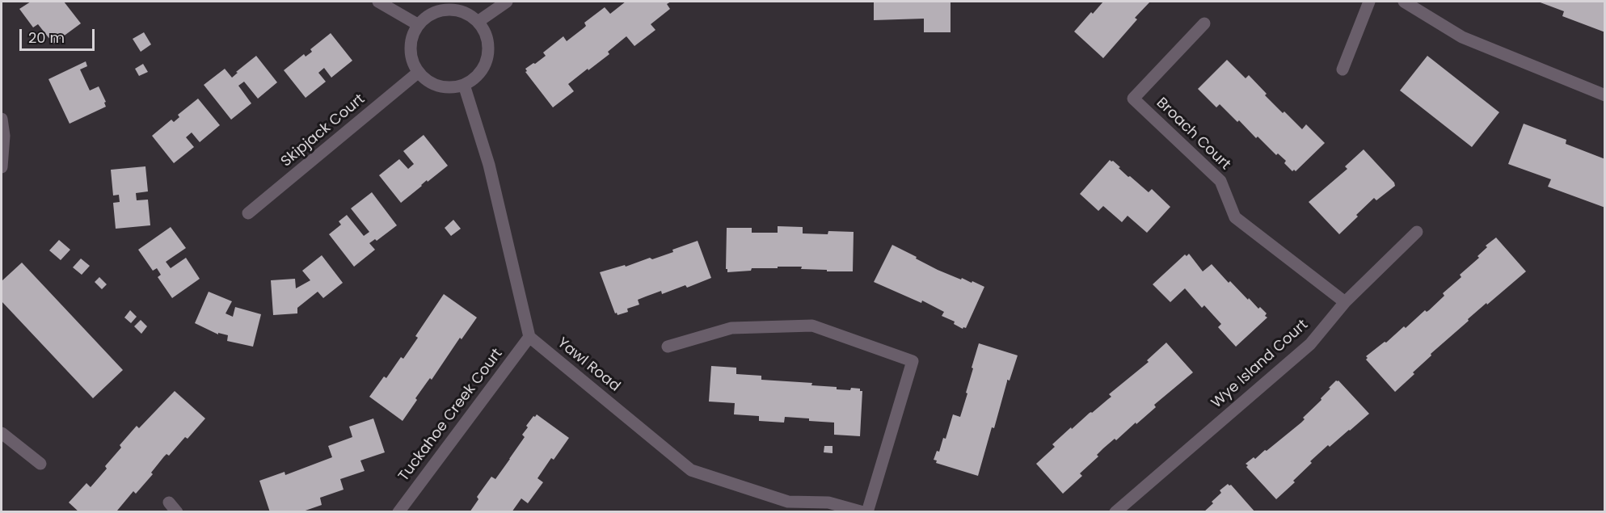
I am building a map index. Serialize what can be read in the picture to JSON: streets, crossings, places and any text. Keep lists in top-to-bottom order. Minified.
{"streets":{"street":["Skipjack Court","Broach Court","Wye Island Court","Yawl Road","Tuckahoe Creek Court"]},"crossings":[["Broach Court","Wye Island Court"],["Yawl Road","Tuckahoe Creek Court"]],"scale_bar":"20 m"}
